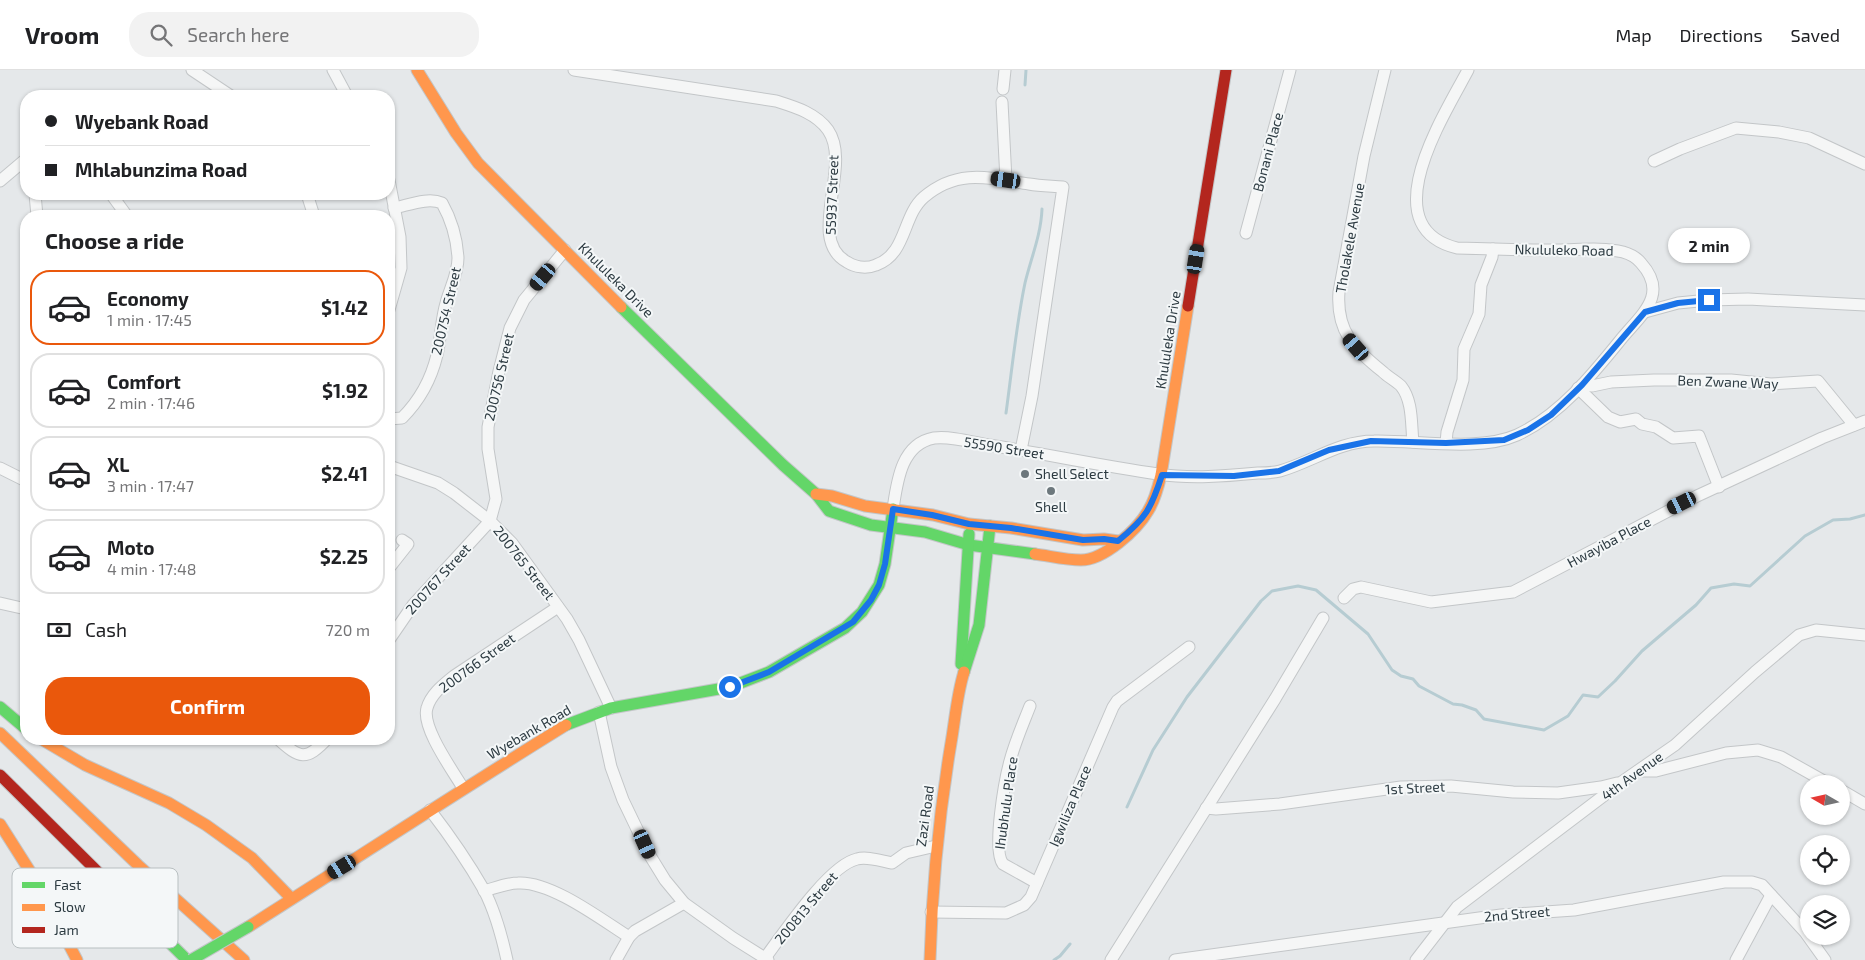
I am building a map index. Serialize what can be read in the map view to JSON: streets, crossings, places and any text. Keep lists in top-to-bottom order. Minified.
{"streets":{"street":["Bonani Place","55937 Street","Tholakele Avenue","Nkululeko Road","Khululeka Drive","200754 Street","200756 Street","Ben Zwane Way","55590 Street","Hwayiba Place","200765 Street","200767 Street","200766 Street","Wyebank Road","4th Avenue","1st Street","Ihubhulu Place","Igwiliza Place","Zazi Road","200813 Street","2nd Street"]},"crossings":[["55937 Street","55590 Street"],["Tholakele Avenue","Nkululeko Road"],["Nkululeko Road","Khululeka Drive"],["Nkululeko Road","Ben Zwane Way"],["Nkululeko Road","55590 Street"],["Khululeka Drive","200756 Street"],["Khululeka Drive","55590 Street"],["Khululeka Drive","Wyebank Road"],["Khululeka Drive","Zazi Road"],["200756 Street","200765 Street"],["200756 Street","200767 Street"],["Ben Zwane Way","Hwayiba Place"],["55590 Street","Wyebank Road"],["200765 Street","200767 Street"],["200765 Street","200766 Street"],["200765 Street","Wyebank Road"],["200766 Street","Wyebank Road"],["4th Avenue","1st Street"],["4th Avenue","2nd Street"],["Ihubhulu Place","Igwiliza Place"],["Igwiliza Place","Zazi Road"],["Zazi Road","200813 Street"]],"places":["Shell Select","Shell"],"legend":["Fast","Slow","Jam"],"north":"left","page":{"header":"Vroom","search":"Search here","nav":["Map","Directions","Saved"],"banner":["Wyebank Road","Mhlabunzima Road"],"heading":"Choose a ride","bubble":"2 min","list":[{"name":"Economy","note":"1 min · 17:45","value":"$1.42"},{"name":"Comfort","note":"2 min · 17:46","value":"$1.92"},{"name":"XL","note":"3 min · 17:47","value":"$2.41"},{"name":"Moto","note":"4 min · 17:48","value":"$2.25"}],"pay":["Cash","720 m"],"buttons":"Confirm"}}
